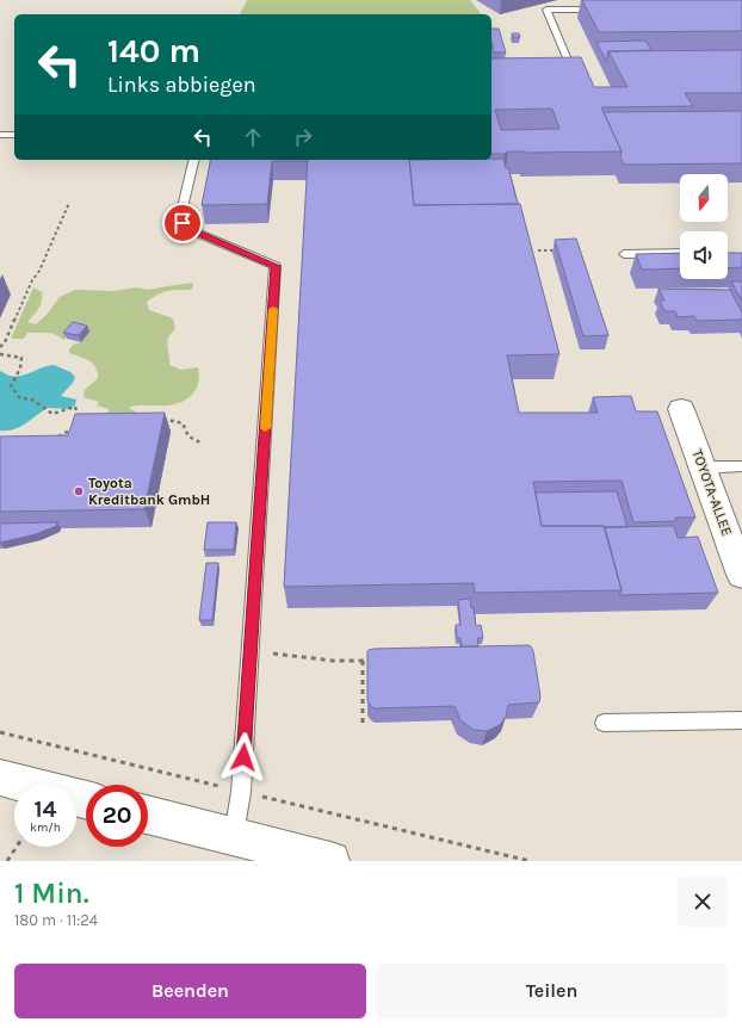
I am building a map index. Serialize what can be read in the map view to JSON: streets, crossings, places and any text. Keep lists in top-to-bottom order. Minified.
{"streets":{"street":["TOYOTA-ALLEE"]},"places":["Toyota Kreditbank GmbH"],"north":"bottom","page":{"turn":["140 m","Links abbiegen"],"speed":"14 km/h","limit":"20","heading":["1 Min.","180 m · 11:24"],"buttons":["Beenden","Teilen"]}}
